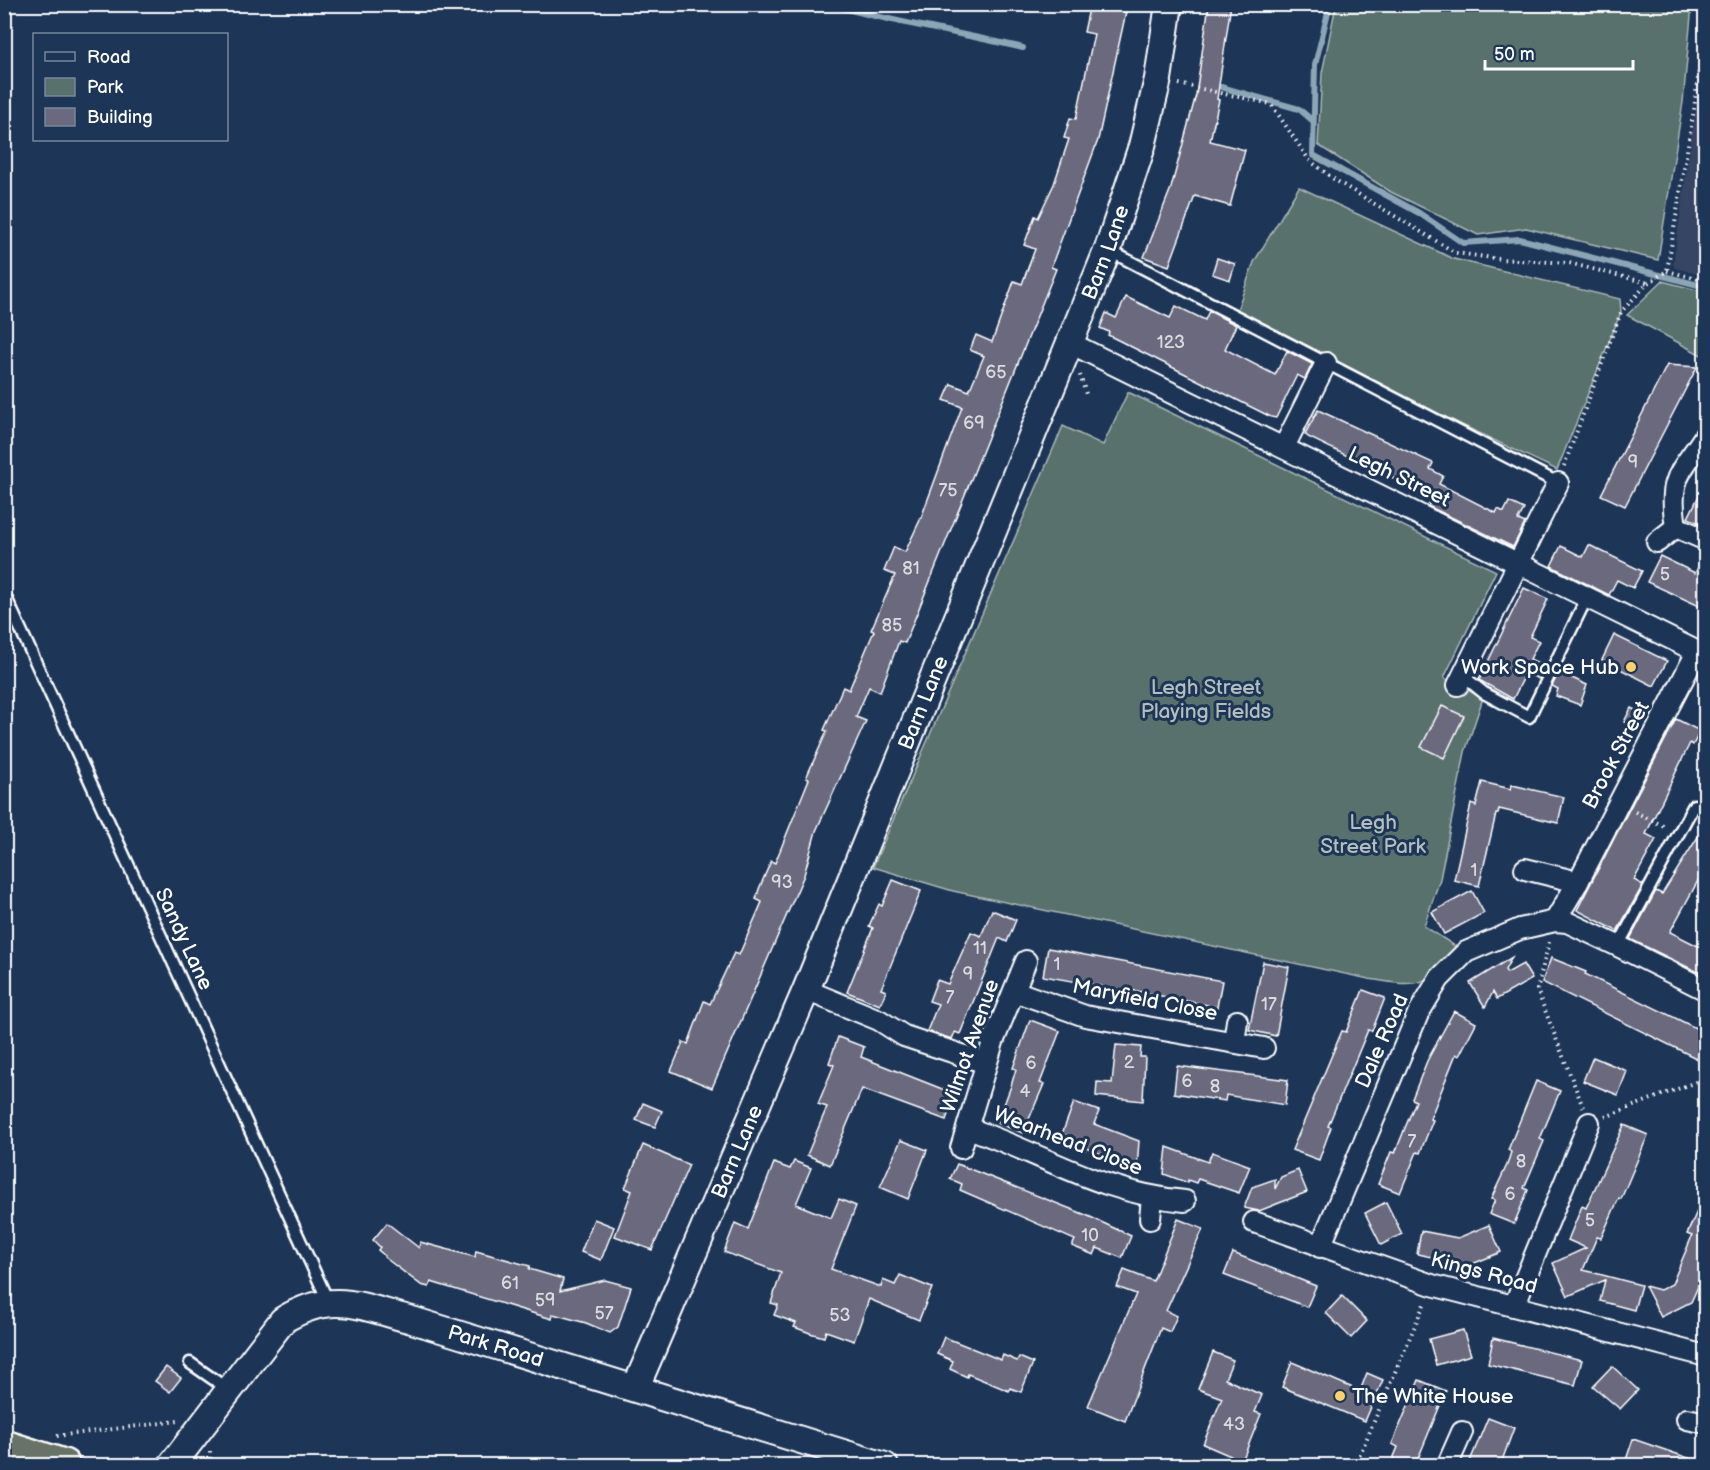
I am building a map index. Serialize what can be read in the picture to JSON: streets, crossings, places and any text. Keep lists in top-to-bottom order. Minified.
{"streets":{"street":["Barn Lane","Legh Street","Brook Street","Maryfield Close","Dale Road","Wilmot Avenue","Wearhead Close","Kings Road","Park Road"],"lane":["Sandy Lane"]},"crossings":[["Barn Lane","Legh Street"],["Barn Lane","Park Road"],["Legh Street","Brook Street"],["Brook Street","Dale Road"],["Sandy Lane","Park Road"],["Maryfield Close","Wilmot Avenue"],["Dale Road","Kings Road"],["Wilmot Avenue","Wearhead Close"]],"parks":["Legh Street Playing Fields","Legh Street Park"],"places":["Work Space Hub","The White House"],"house_numbers":["123","65","69","9","75","81","5","85","1","93","11","1","9","7","17","2","6","6","8","4","7","8","6","5","10","61","59","57","53","43"],"legend":["Road","Park","Building"],"scale_bar":"50 m"}
